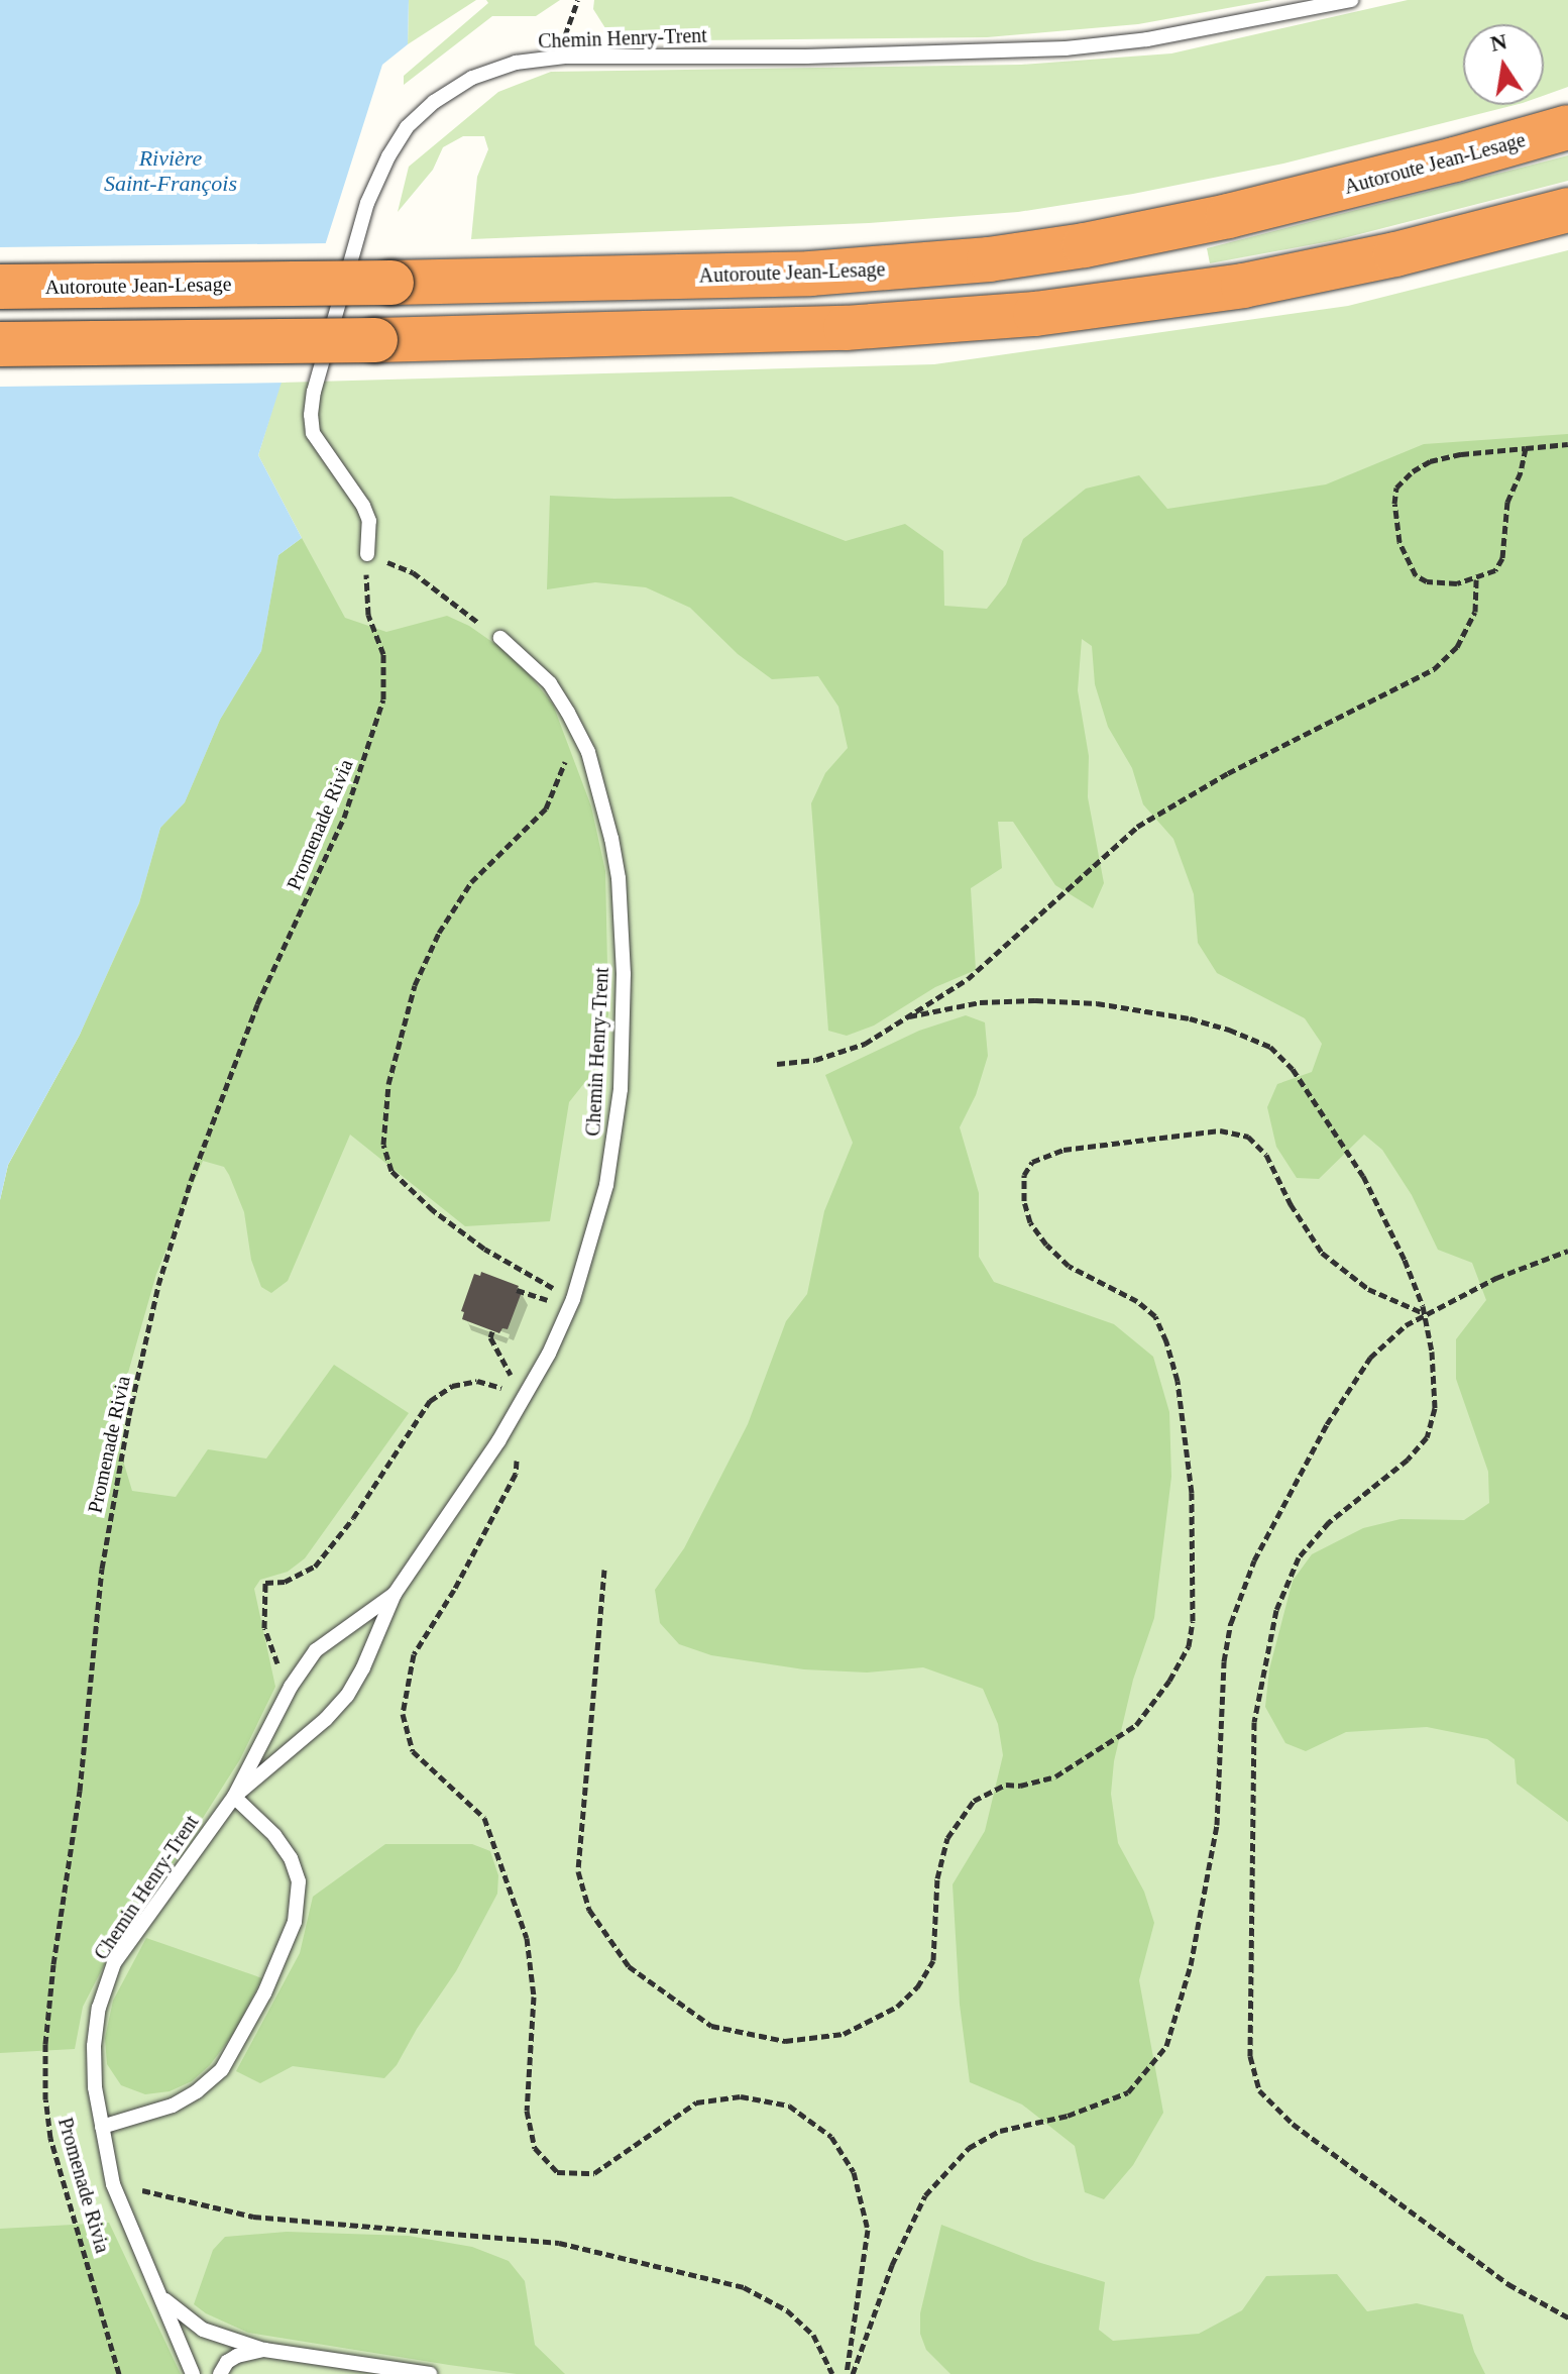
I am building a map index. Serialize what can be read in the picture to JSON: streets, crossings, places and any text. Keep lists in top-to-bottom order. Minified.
{"streets":{"highway":["Autoroute Jean-Lesage"],"lane":["Chemin Henry-Trent"],"path":["Promenade Rivia"]},"crossings":[["Chemin Henry-Trent","Promenade Rivia"]],"water":["Rivière Saint-François"],"north":"top"}
